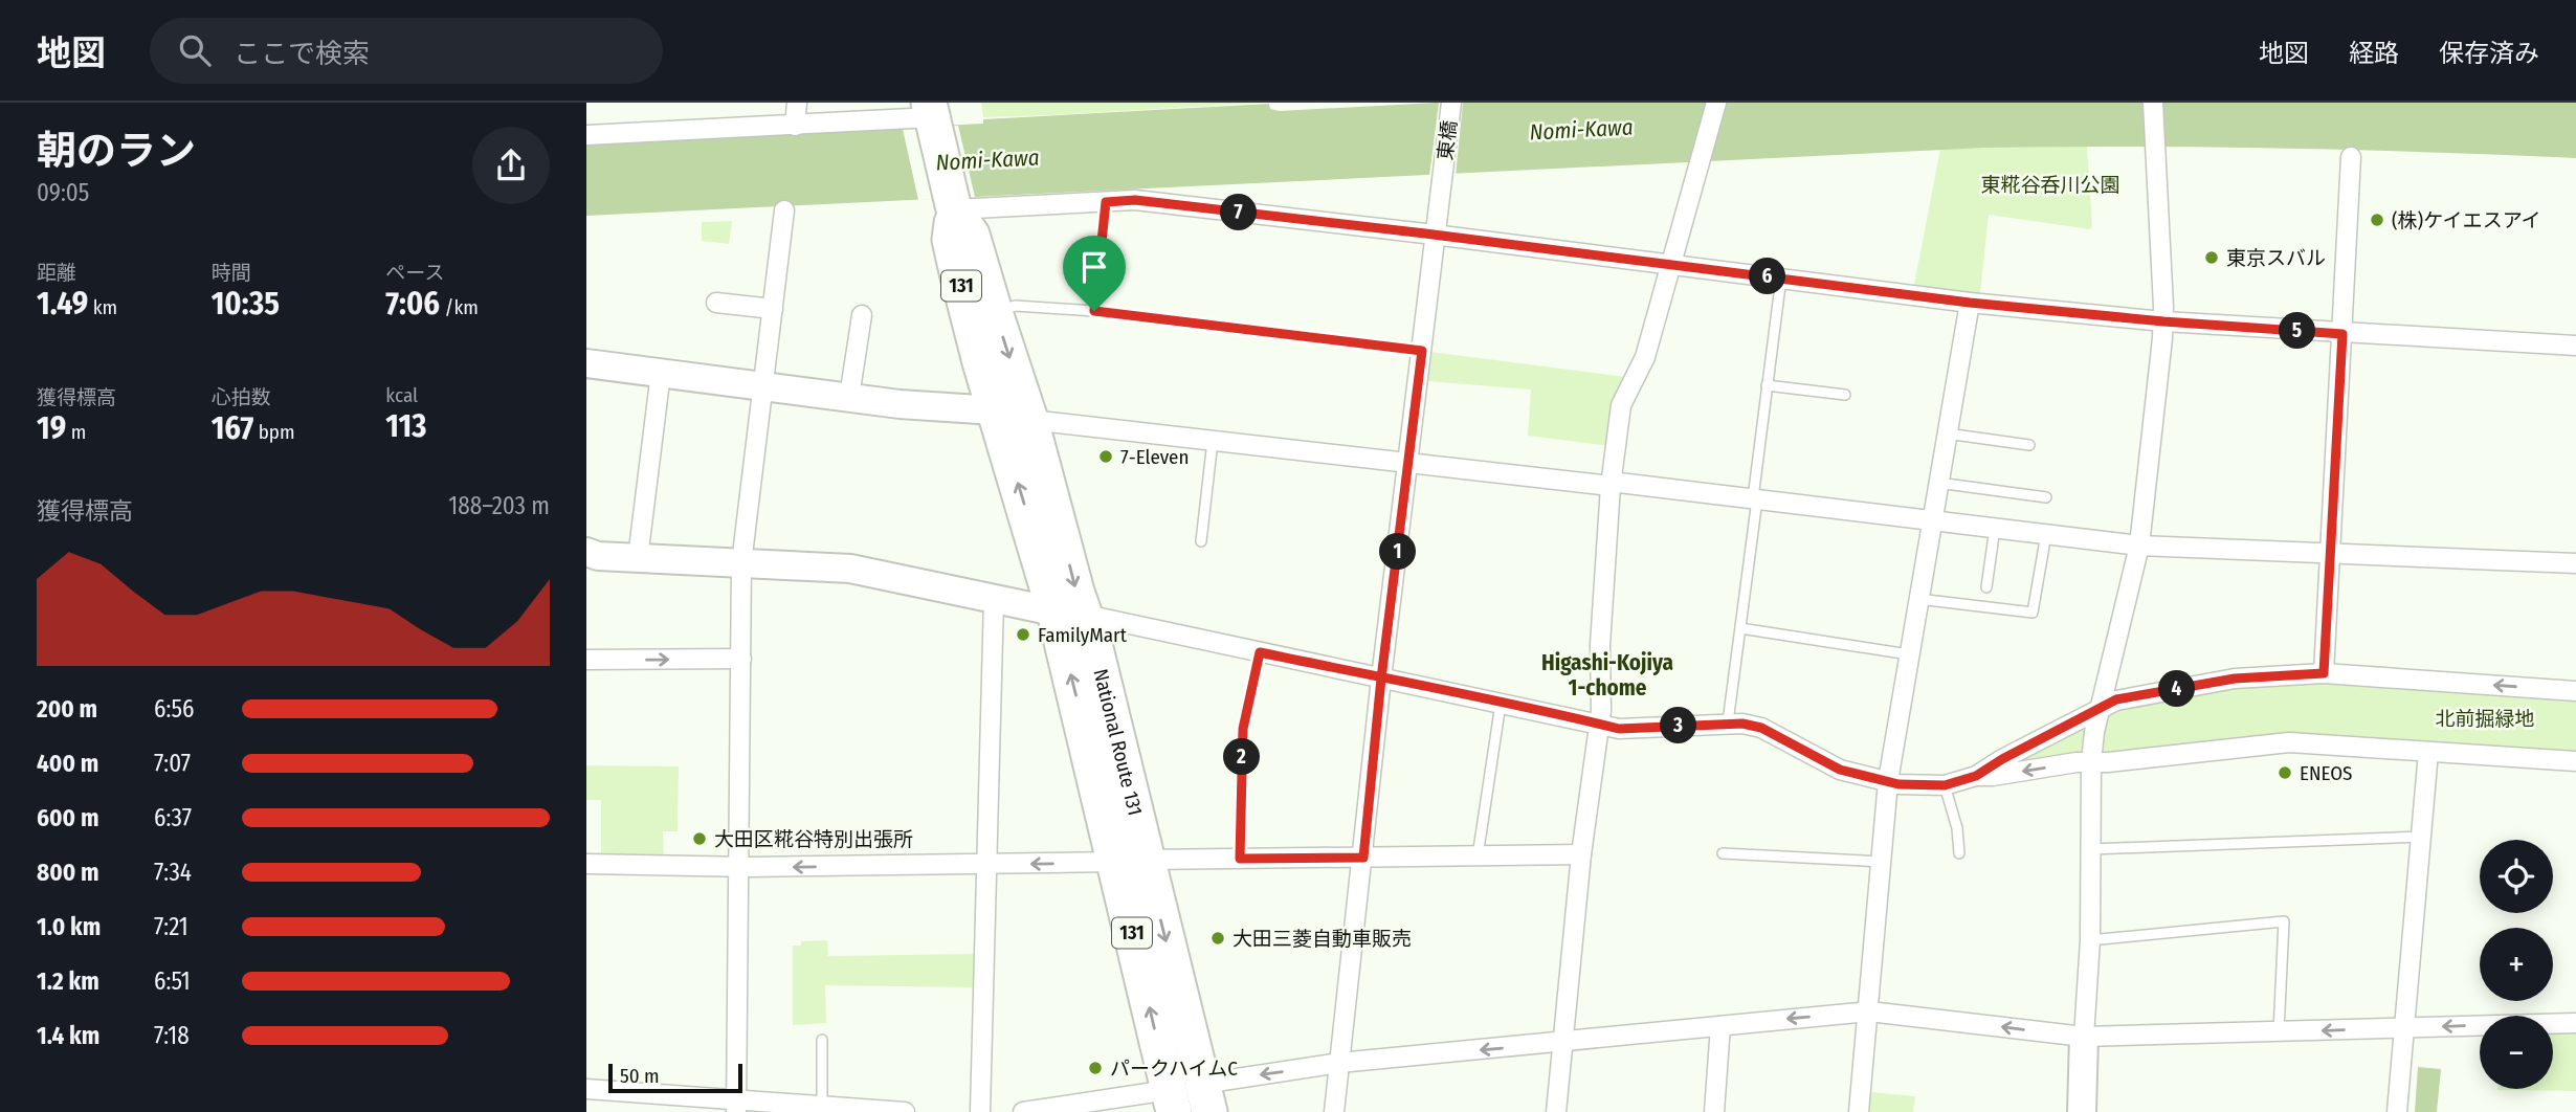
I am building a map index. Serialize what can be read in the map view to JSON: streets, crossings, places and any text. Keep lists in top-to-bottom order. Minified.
{"streets":{"highway":["131","National Route 131"],"street":["東橋"]},"crossings":[["131","National Route 131"]],"districts":["Higashi-Kojiya 1-chome"],"water":["Nomi-Kawa"],"parks":["東糀谷呑川公園","北前掘緑地"],"places":["(株)ケイエスアイ","東京スバル","7-Eleven","FamilyMart","ENEOS","大田区糀谷特別出張所","大田三菱自動車販売","パークハイムC"],"scale_bar":"50 m","page":{"header":"地図","search":"ここで検索","nav":["地図","経路","保存済み"],"heading":["朝のラン","09:05"],"pins":["7","6","5","1","4","3","2"],"stats":[["距離","1.49 km"],["時間","10:35"],["ペース","7:06 /km"],["獲得標高","19 m"],["心拍数","167 bpm"],["kcal","113"]],"chart":["獲得標高","188–203 m"],"list":[{"name":"200 m","note":"6:56"},{"name":"400 m","note":"7:07"},{"name":"600 m","note":"6:37"},{"name":"800 m","note":"7:34"},{"name":"1.0 km","note":"7:21"},{"name":"1.2 km","note":"6:51"},{"name":"1.4 km","note":"7:18"}],"map_buttons":["+","−"],"scale":"50 m"}}
